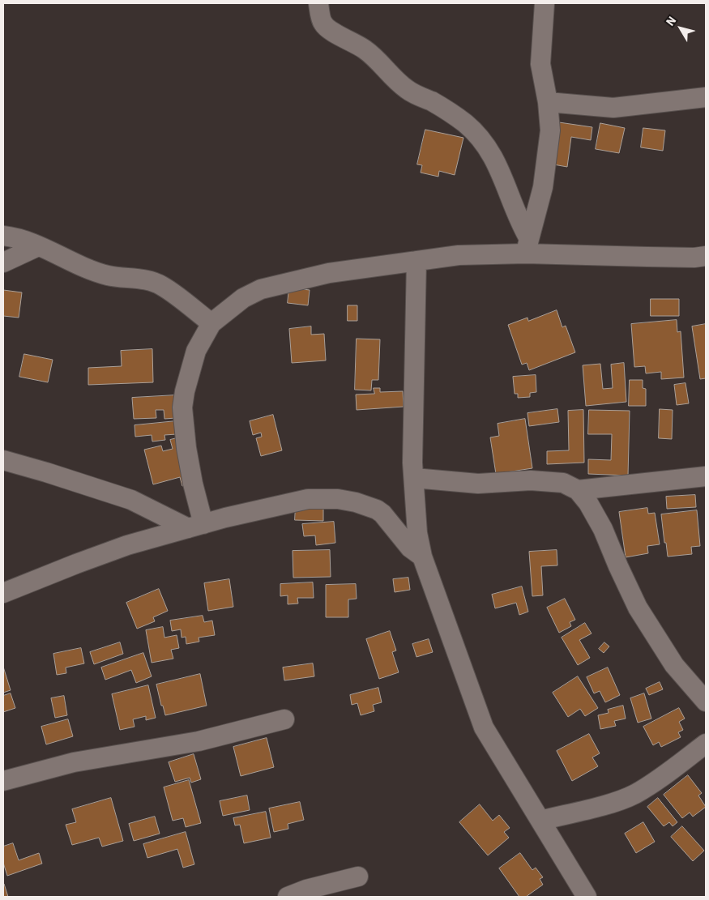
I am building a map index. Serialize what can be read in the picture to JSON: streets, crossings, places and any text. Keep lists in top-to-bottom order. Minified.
{"north":"top left"}
